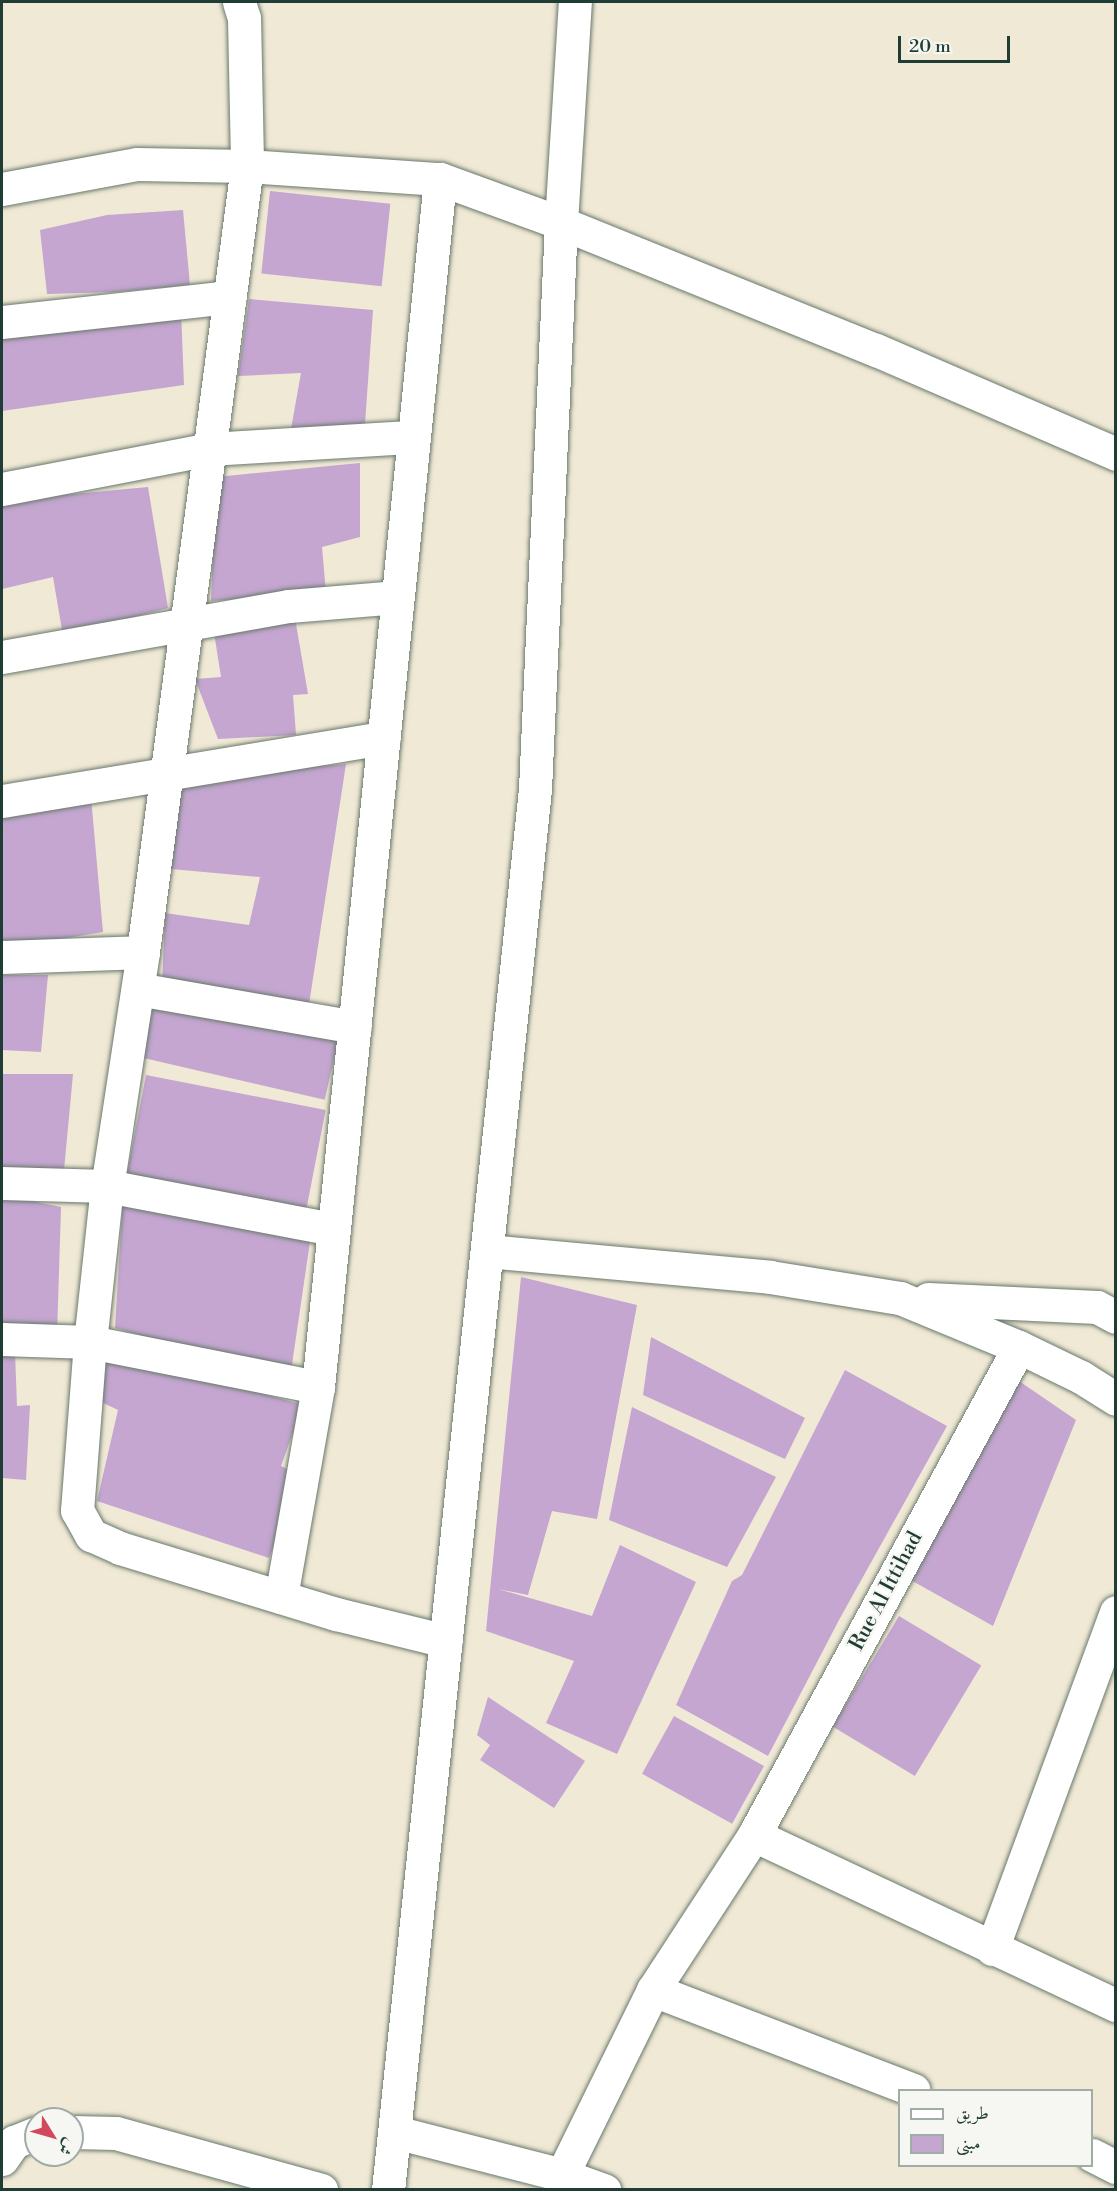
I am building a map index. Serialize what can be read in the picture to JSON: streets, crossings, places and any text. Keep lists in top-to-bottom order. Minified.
{"streets":{"street":["Rue Al Ittihad"]},"legend":["طريق","مبنى"],"scale_bar":"20 m","north":"bottom right"}
